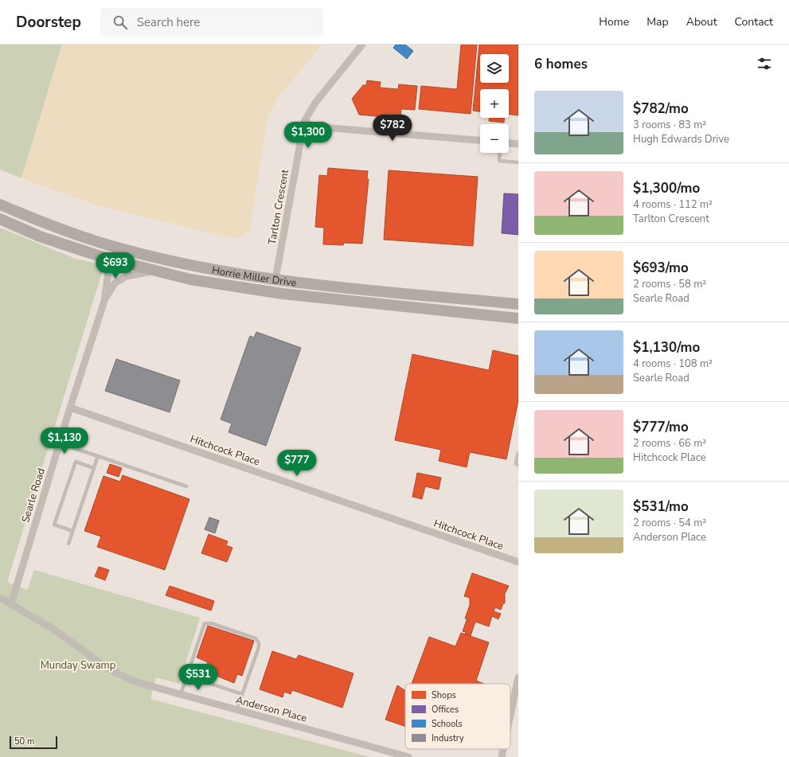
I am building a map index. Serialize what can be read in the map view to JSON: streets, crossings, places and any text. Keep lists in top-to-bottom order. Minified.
{"streets":{"main road":["Horrie Miller Drive"],"street":["Tarlton Crescent","Hitchcock Place","Searle Road","Anderson Place"]},"crossings":[["Tarlton Crescent","Horrie Miller Drive"],["Horrie Miller Drive","Searle Road"],["Hitchcock Place","Searle Road"],["Searle Road","Anderson Place"]],"parks":["Munday Swamp"],"legend":["Shops","Offices","Schools","Industry"],"scale_bar":"50 m","page":{"header":"Doorstep","search":"Search here","nav":["Home","Map","About","Contact"],"heading":"6 homes","map_buttons":["+","−"],"list":[{"name":"$782/mo","note":"3 rooms · 83 m² · Hugh Edwards Drive"},{"name":"$1,300/mo","note":"4 rooms · 112 m² · Tarlton Crescent"},{"name":"$693/mo","note":"2 rooms · 58 m² · Searle Road"},{"name":"$1,130/mo","note":"4 rooms · 108 m² · Searle Road"},{"name":"$777/mo","note":"2 rooms · 66 m² · Hitchcock Place"},{"name":"$531/mo","note":"2 rooms · 54 m² · Anderson Place"}],"price":["$782","$1,300","$693","$1,130","$777","$531"],"scale":"50 m"}}
